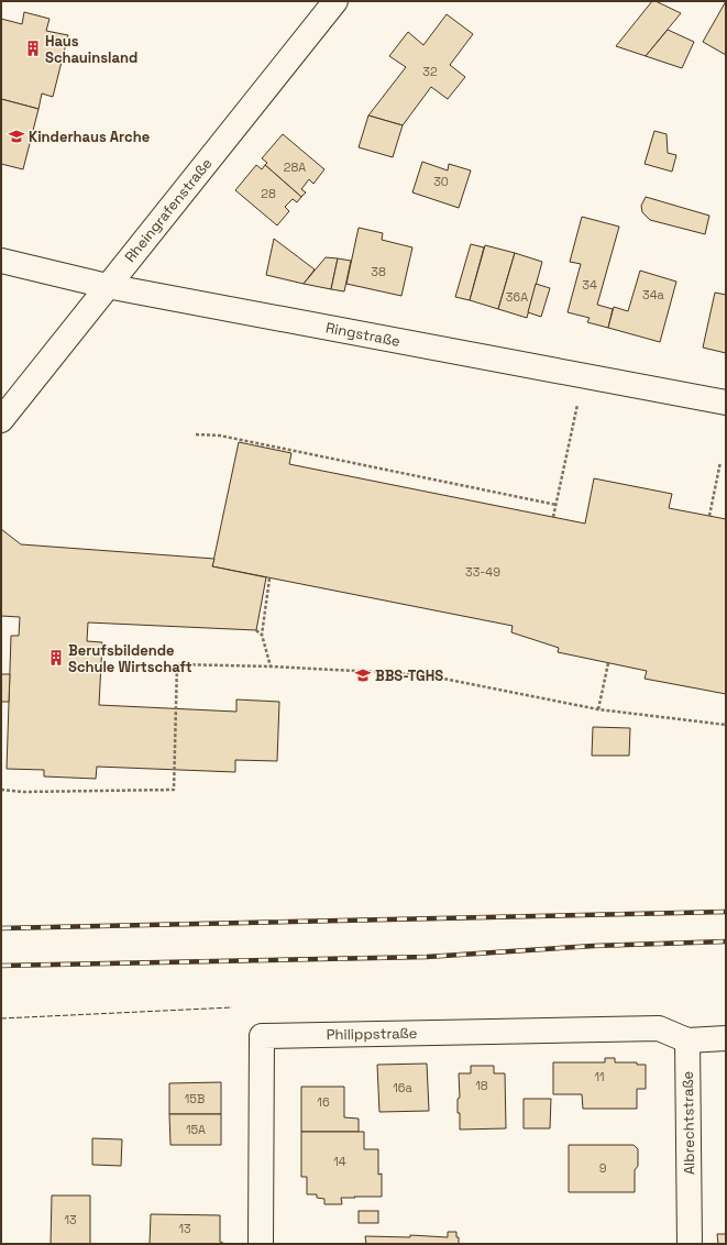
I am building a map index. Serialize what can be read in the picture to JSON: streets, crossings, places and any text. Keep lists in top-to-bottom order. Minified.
{"streets":{"street":["Rheingrafenstraße","Ringstraße","Philippstraße","Albrechtstraße"]},"crossings":[["Rheingrafenstraße","Ringstraße"],["Philippstraße","Albrechtstraße"]],"places":{"building":["Haus Schauinsland","Berufsbildende Schule Wirtschaft"],"school or university":["Kinderhaus Arche","BBS-TGHS"]},"house_numbers":["32","28A","30","28","38","34","34a","36A","33-49","11","18","16a","15B","16","15A","14","9","13","13"]}
